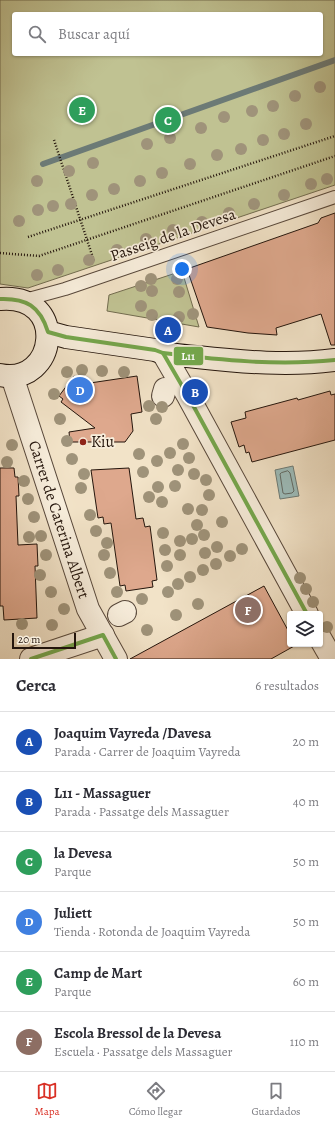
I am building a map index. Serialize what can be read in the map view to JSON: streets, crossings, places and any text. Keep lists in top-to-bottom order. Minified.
{"streets":{"street":["Carrer de Caterina Albert"],"lane":["Passeig de la Devesa"]},"places":["Kiu"],"lines":["transit line L11"],"scale_bar":"20 m","page":{"search":"Buscar aquí","pins":["E","C","A","D","B","F"],"scale":"20 m","heading":["Cerca","6 resultados"],"list":[{"mark":"A","name":"Joaquim Vayreda /Davesa","note":"Parada · Carrer de Joaquim Vayreda","value":"20 m"},{"mark":"B","name":"L11 - Massaguer","note":"Parada · Passatge dels Massaguer","value":"40 m"},{"mark":"C","name":"la Devesa","note":"Parque","value":"50 m"},{"mark":"D","name":"Juliett","note":"Tienda · Rotonda de Joaquim Vayreda","value":"50 m"},{"mark":"E","name":"Camp de Mart","note":"Parque","value":"60 m"},{"mark":"F","name":"Escola Bressol de la Devesa","note":"Escuela · Passatge dels Massaguer","value":"110 m"}],"nav":["Mapa","Cómo llegar","Guardados"]}}
